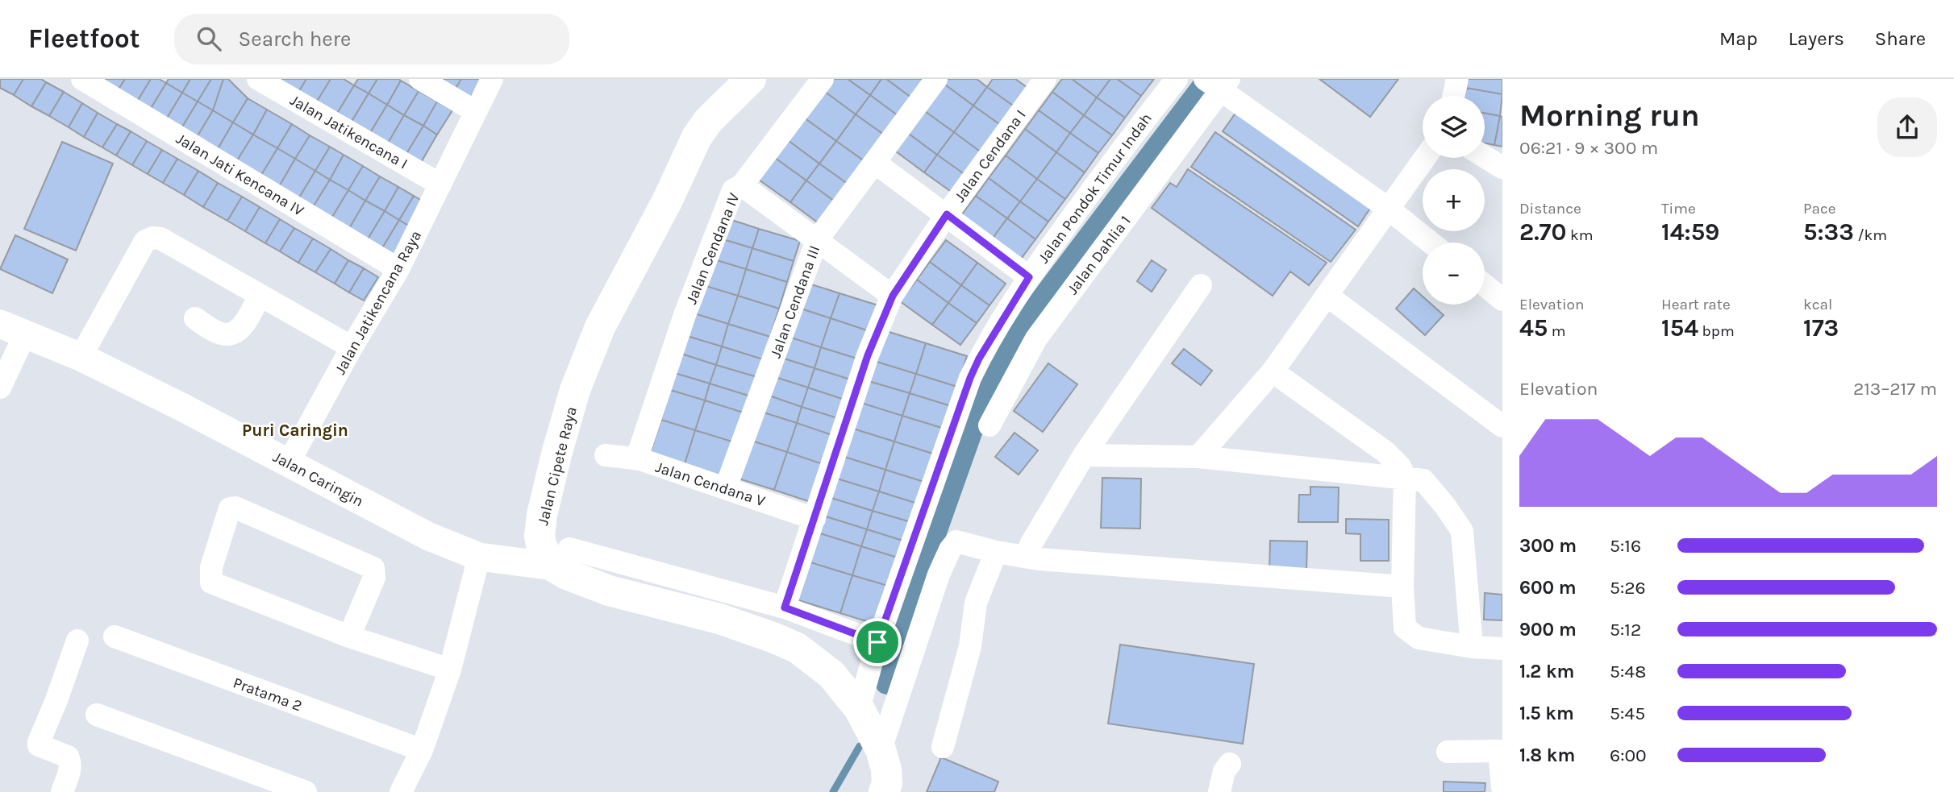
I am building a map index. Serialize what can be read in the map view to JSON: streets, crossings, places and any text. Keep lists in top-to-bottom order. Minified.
{"streets":{"main road":["Jalan Cipete Raya"],"street":["Jalan Jatikencana I","Jalan Cendana I","Jalan Jati Kencana IV","Jalan Pondok Timur Indah","Jalan Cendana IV","Jalan Dahlia 1","Jalan Cendana III","Jalan Jatikencana Raya","Jalan Caringin","Jalan Cendana V","Pratama 2"]},"crossings":[["Jalan Jatikencana I","Jalan Jatikencana Raya"],["Jalan Cendana I","Jalan Cendana IV"],["Jalan Cendana I","Jalan Cendana V"],["Jalan Jati Kencana IV","Jalan Jatikencana Raya"],["Jalan Cendana IV","Jalan Cendana III"],["Jalan Cendana IV","Jalan Cendana V"],["Jalan Cendana III","Jalan Cendana V"],["Jalan Jatikencana Raya","Jalan Caringin"],["Jalan Cipete Raya","Jalan Caringin"]],"districts":["Puri Caringin"],"page":{"header":"Fleetfoot","search":"Search here","nav":["Map","Layers","Share"],"heading":["Morning run","06:21 · 9 × 300 m"],"map_buttons":["+","−"],"stats":[["Distance","2.70 km"],["Time","14:59"],["Pace","5:33 /km"],["Elevation","45 m"],["Heart rate","154 bpm"],["kcal","173"]],"chart":["Elevation","213–217 m"],"list":[{"name":"300 m","note":"5:16"},{"name":"600 m","note":"5:26"},{"name":"900 m","note":"5:12"},{"name":"1.2 km","note":"5:48"},{"name":"1.5 km","note":"5:45"},{"name":"1.8 km","note":"6:00"}]}}
